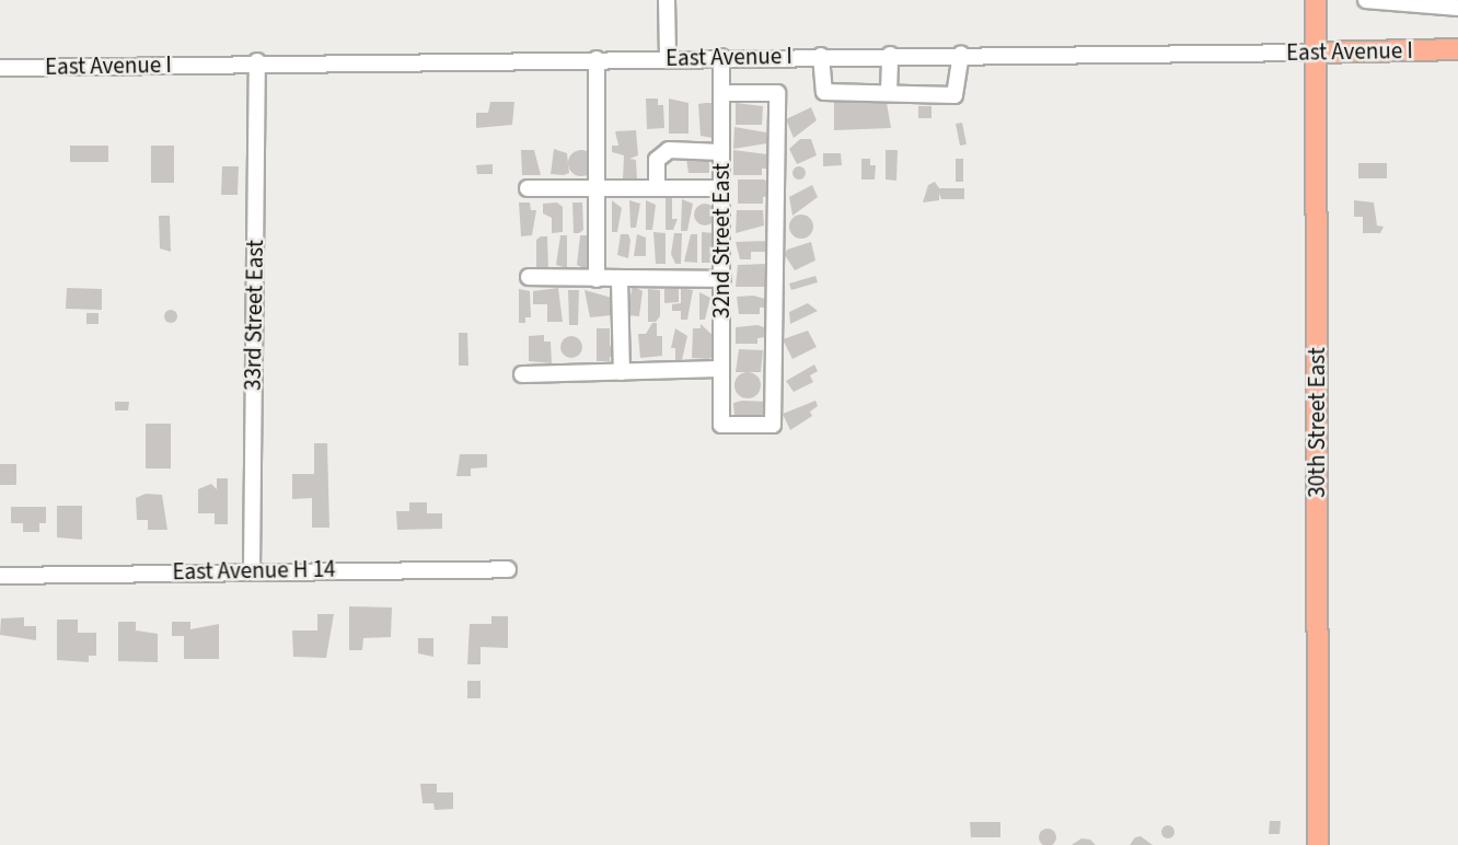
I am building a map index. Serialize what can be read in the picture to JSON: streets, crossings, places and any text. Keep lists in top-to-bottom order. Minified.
{"streets":{"main road":["East Avenue I","30th Street East"],"street":["32nd Street East","33rd Street East","East Avenue H 14"]},"crossings":[["East Avenue I","32nd Street East"],["East Avenue I","33rd Street East"],["East Avenue I","30th Street East"],["33rd Street East","East Avenue H 14"]]}
